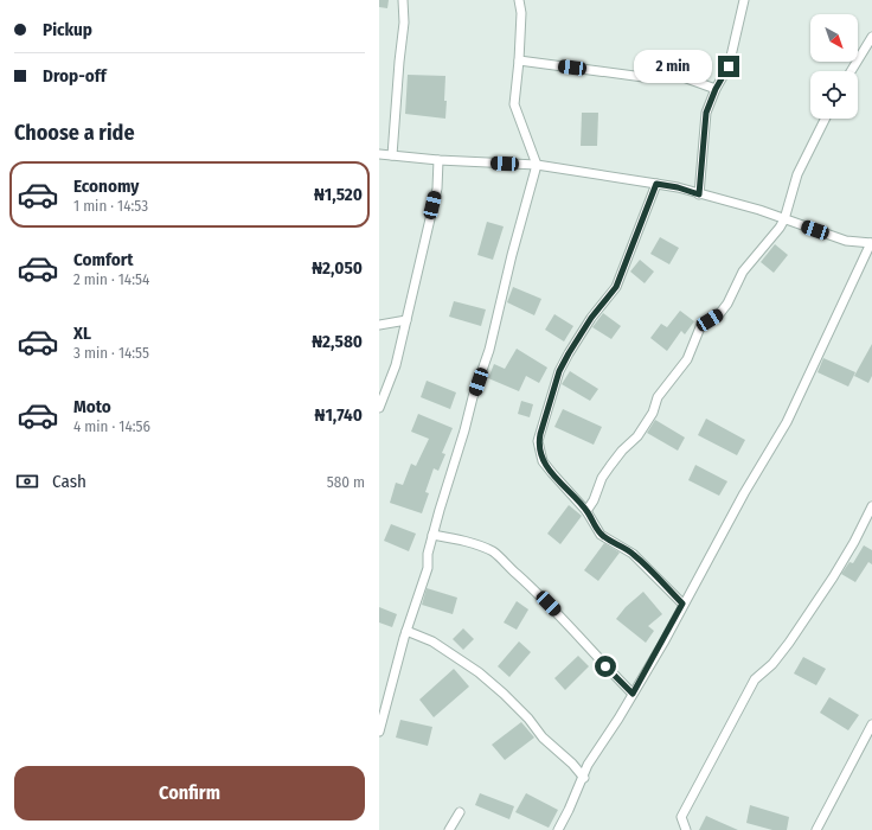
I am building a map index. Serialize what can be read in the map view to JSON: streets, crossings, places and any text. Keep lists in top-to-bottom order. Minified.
{"north":"bottom right","page":{"banner":["Pickup","Drop-off"],"bubble":"2 min","heading":"Choose a ride","list":[{"name":"Economy","note":"1 min · 14:53","value":"₦1,520"},{"name":"Comfort","note":"2 min · 14:54","value":"₦2,050"},{"name":"XL","note":"3 min · 14:55","value":"₦2,580"},{"name":"Moto","note":"4 min · 14:56","value":"₦1,740"}],"pay":["Cash","580 m"],"buttons":"Confirm"}}
